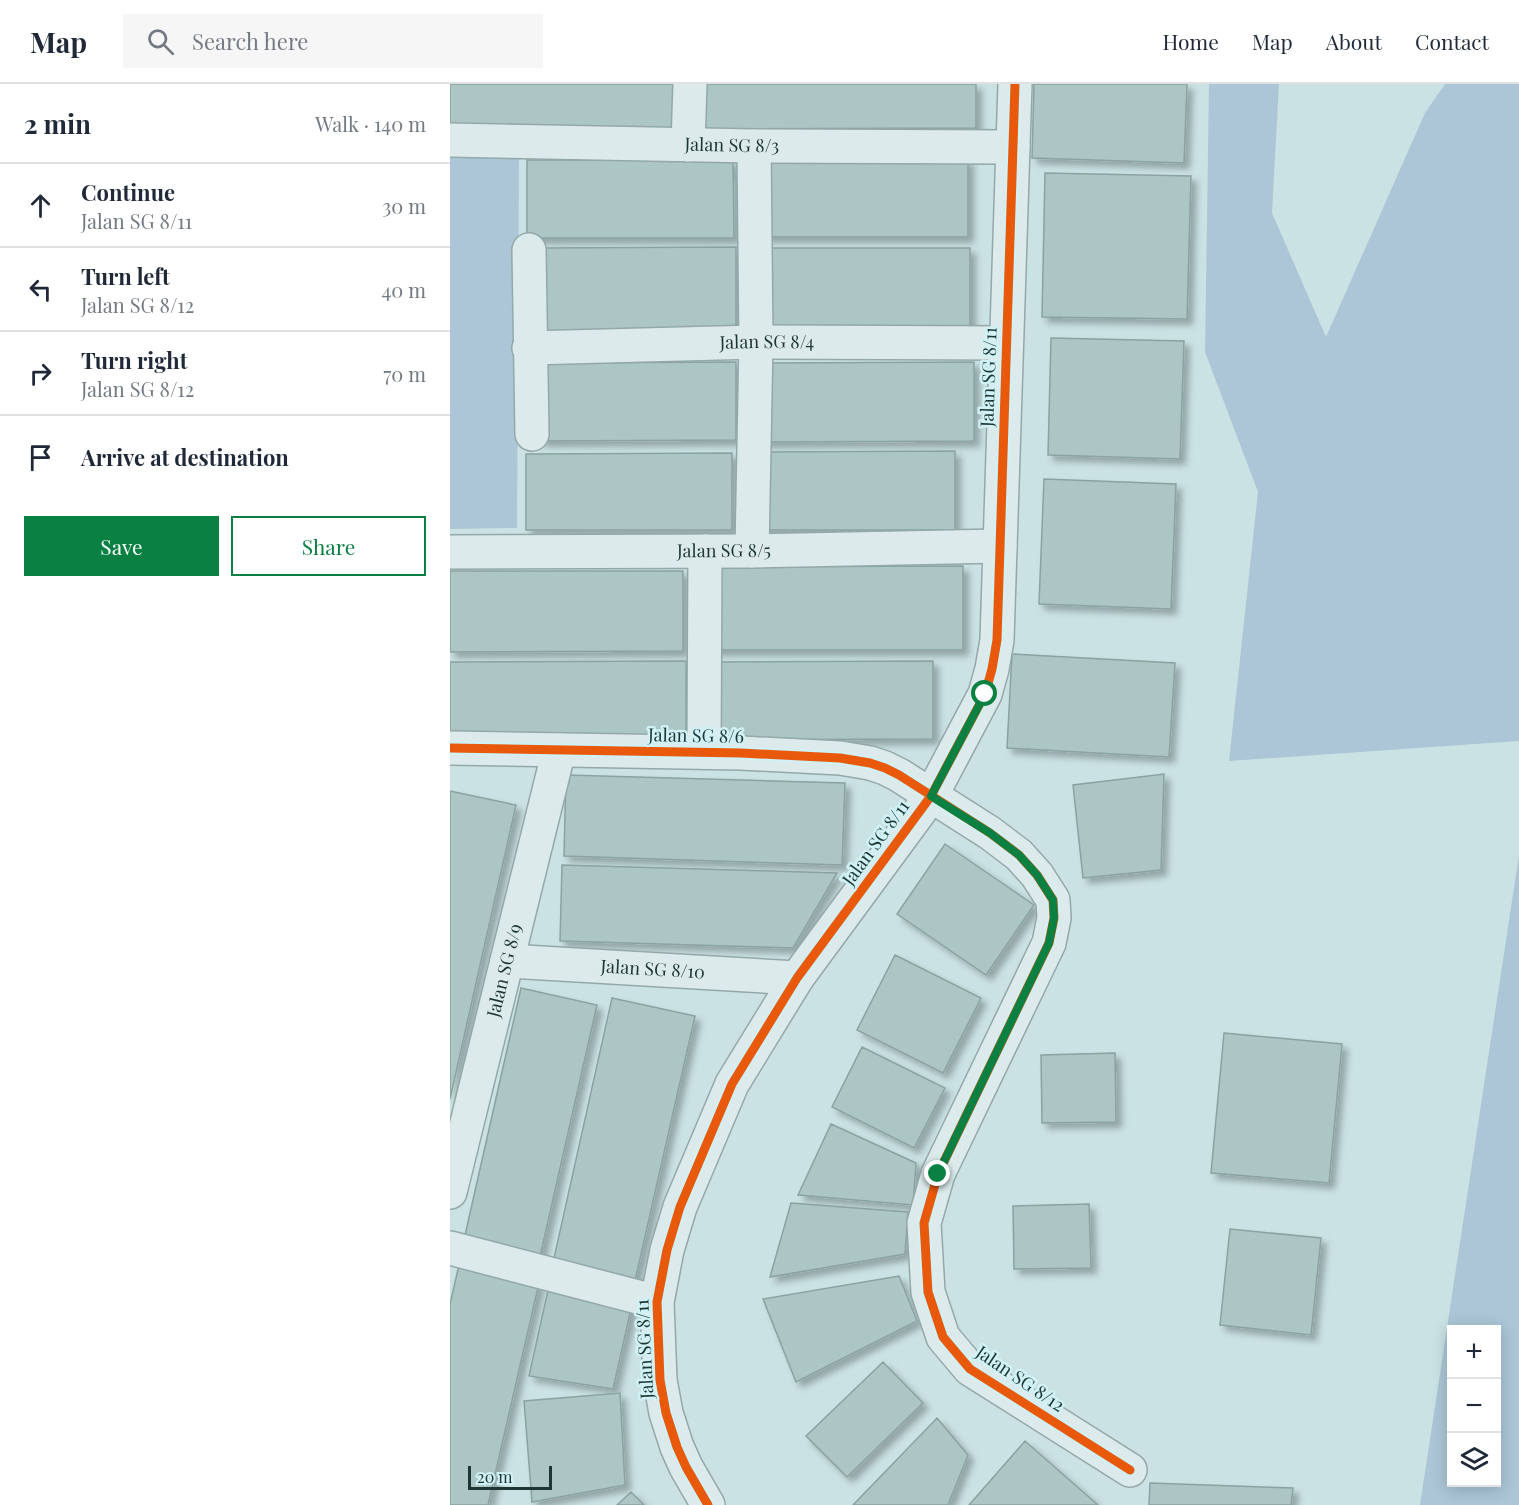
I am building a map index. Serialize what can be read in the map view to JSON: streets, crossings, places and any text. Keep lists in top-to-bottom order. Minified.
{"streets":{"street":["Jalan SG 8/3","Jalan SG 8/4","Jalan SG 8/11","Jalan SG 8/5","Jalan SG 8/6","Jalan SG 8/10","Jalan SG 8/9","Jalan SG 8/12"]},"crossings":[["Jalan SG 8/3","Jalan SG 8/11"],["Jalan SG 8/4","Jalan SG 8/11"],["Jalan SG 8/11","Jalan SG 8/5"],["Jalan SG 8/11","Jalan SG 8/6"],["Jalan SG 8/11","Jalan SG 8/10"],["Jalan SG 8/11","Jalan SG 8/12"],["Jalan SG 8/6","Jalan SG 8/9"],["Jalan SG 8/6","Jalan SG 8/12"],["Jalan SG 8/10","Jalan SG 8/9"]],"scale_bar":"20 m","page":{"header":"Map","search":"Search here","nav":["Home","Map","About","Contact"],"heading":["2 min","Walk · 140 m"],"list":[["Continue","Jalan SG 8/11","30 m"],["Turn left","Jalan SG 8/12","40 m"],["Turn right","Jalan SG 8/12","70 m"],"Arrive at destination"],"buttons":["Save","Share"],"map_buttons":["+","−"],"scale":"20 m"}}
